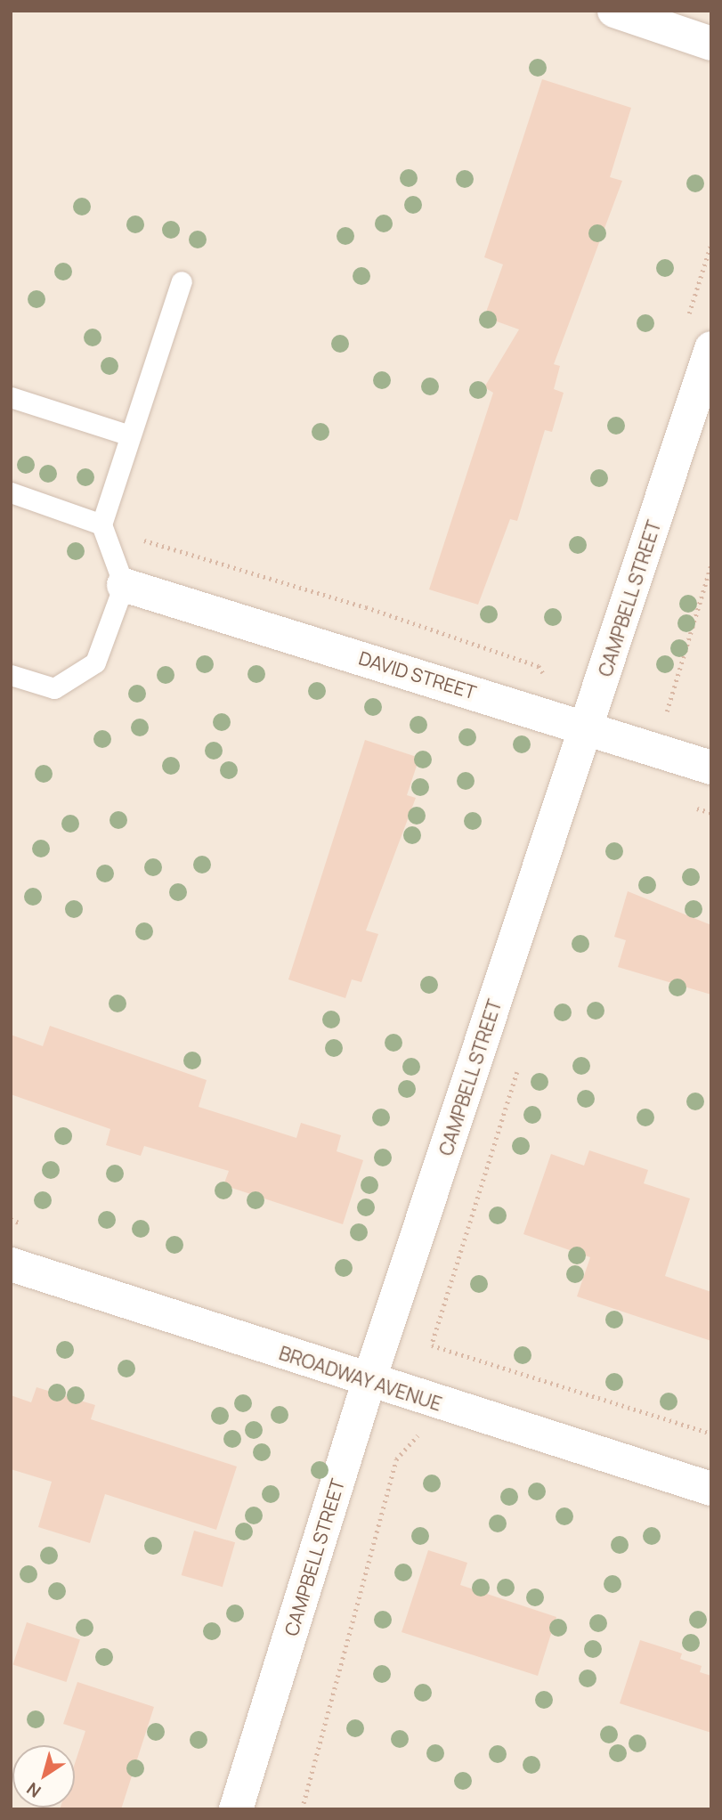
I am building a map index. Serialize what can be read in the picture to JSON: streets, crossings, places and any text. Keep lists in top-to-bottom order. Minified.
{"streets":{"street":["CAMPBELL STREET","DAVID STREET","BROADWAY AVENUE"]},"crossings":[["CAMPBELL STREET","DAVID STREET"],["CAMPBELL STREET","BROADWAY AVENUE"]],"north":"bottom left"}
